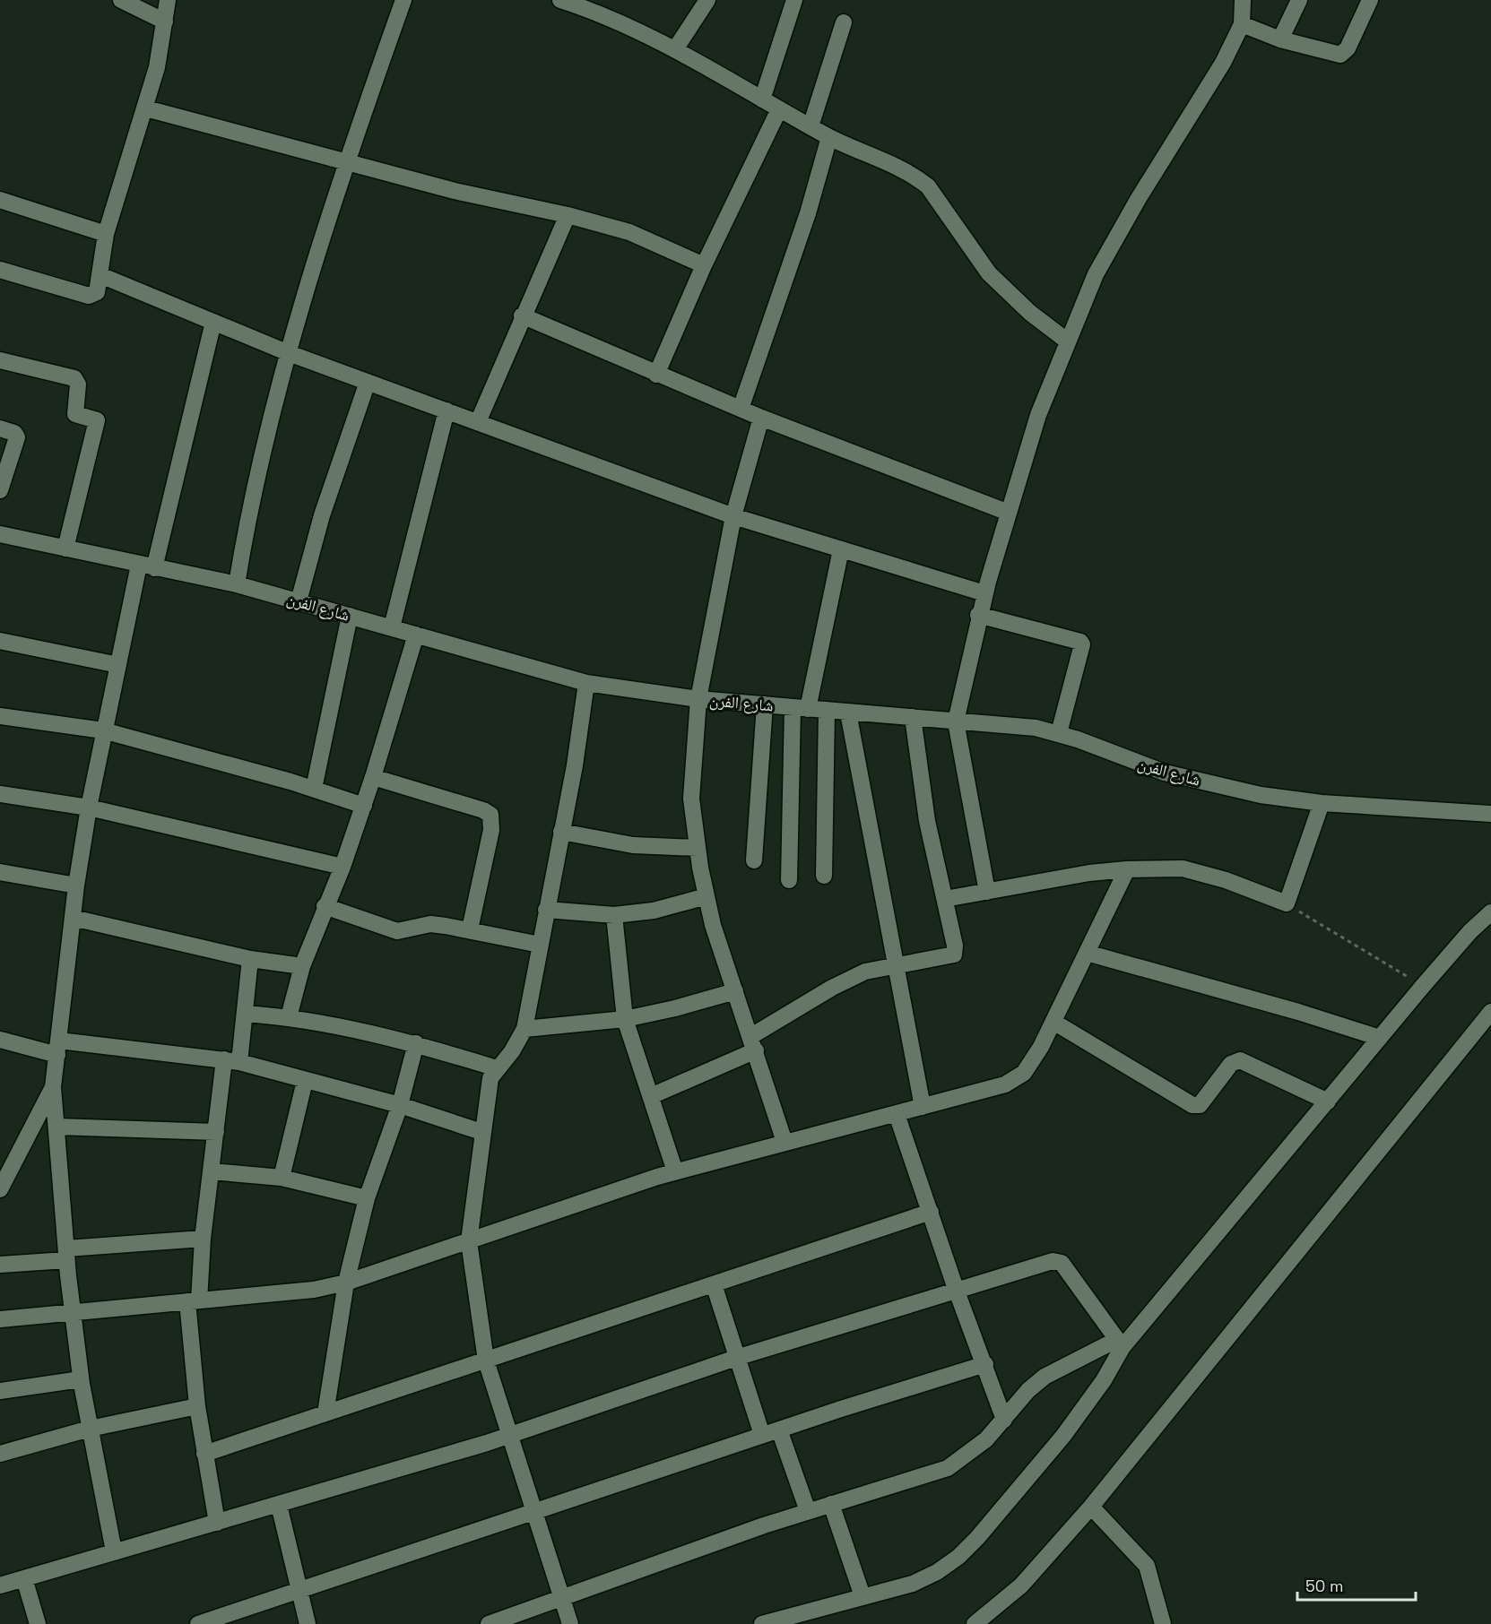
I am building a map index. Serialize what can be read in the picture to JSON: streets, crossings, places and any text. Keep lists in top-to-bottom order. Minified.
{"streets":{"street":["شارع الفرن"]},"scale_bar":"50 m"}
